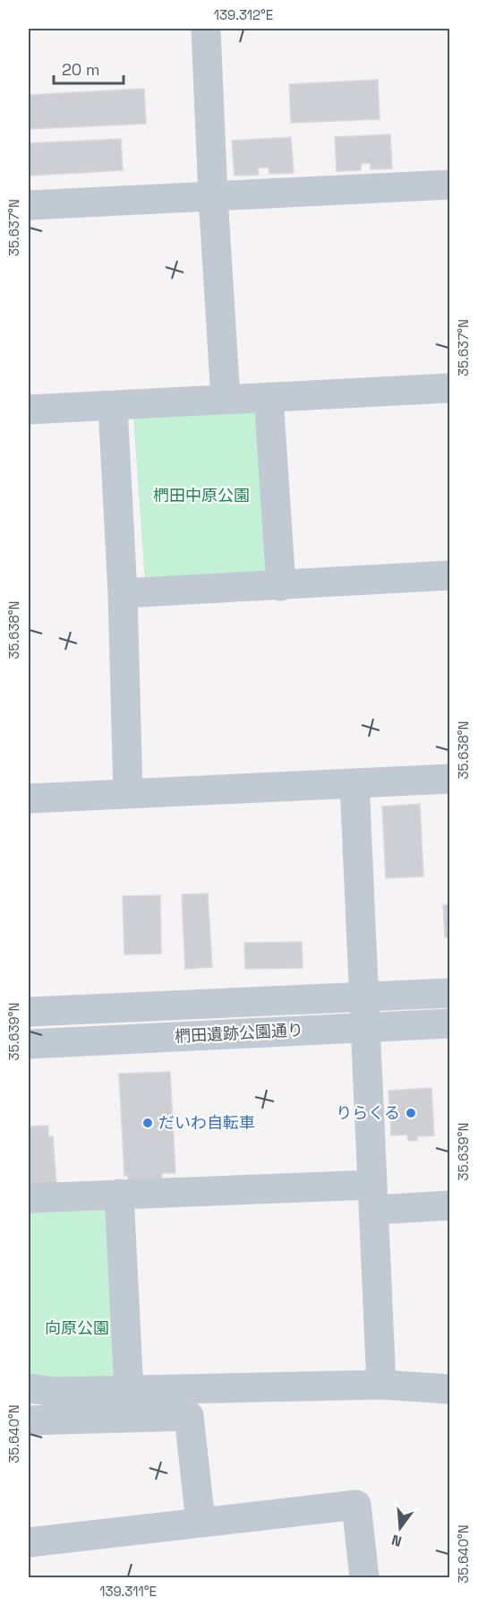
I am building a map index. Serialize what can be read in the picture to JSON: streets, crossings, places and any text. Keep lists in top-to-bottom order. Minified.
{"streets":{"street":["椚田遺跡公園通り"]},"parks":["椚田中原公園","向原公園"],"places":["りらくる","だいわ自転車"],"scale_bar":"20 m","north":"bottom","coordinates":["139.312°E","35.637°N","35.638°N","35.639°N","35.640°N","139.311°E"]}
